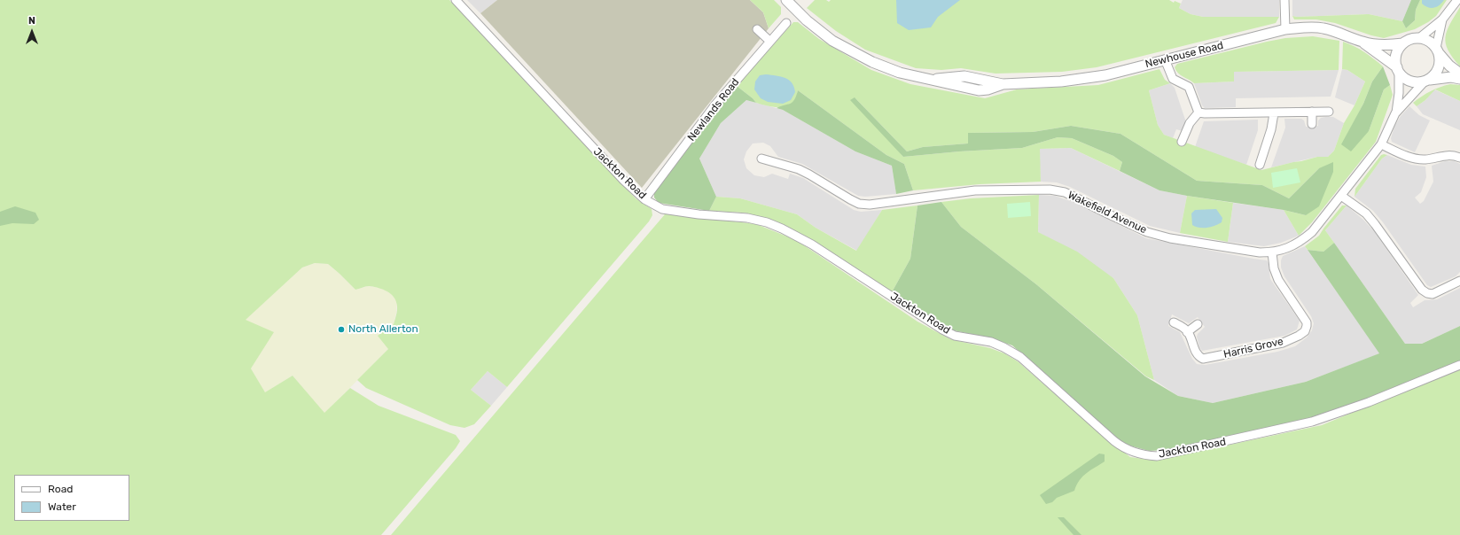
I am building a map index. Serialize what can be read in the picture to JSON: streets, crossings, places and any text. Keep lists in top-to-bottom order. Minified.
{"streets":{"street":["Newhouse Road","Newlands Road","Jackton Road","Wakefield Avenue","Harris Grove"]},"crossings":[["Newhouse Road","Wakefield Avenue"],["Newlands Road","Jackton Road"],["Wakefield Avenue","Harris Grove"]],"places":["North Allerton"],"legend":["Road","Water"],"north":"top"}
